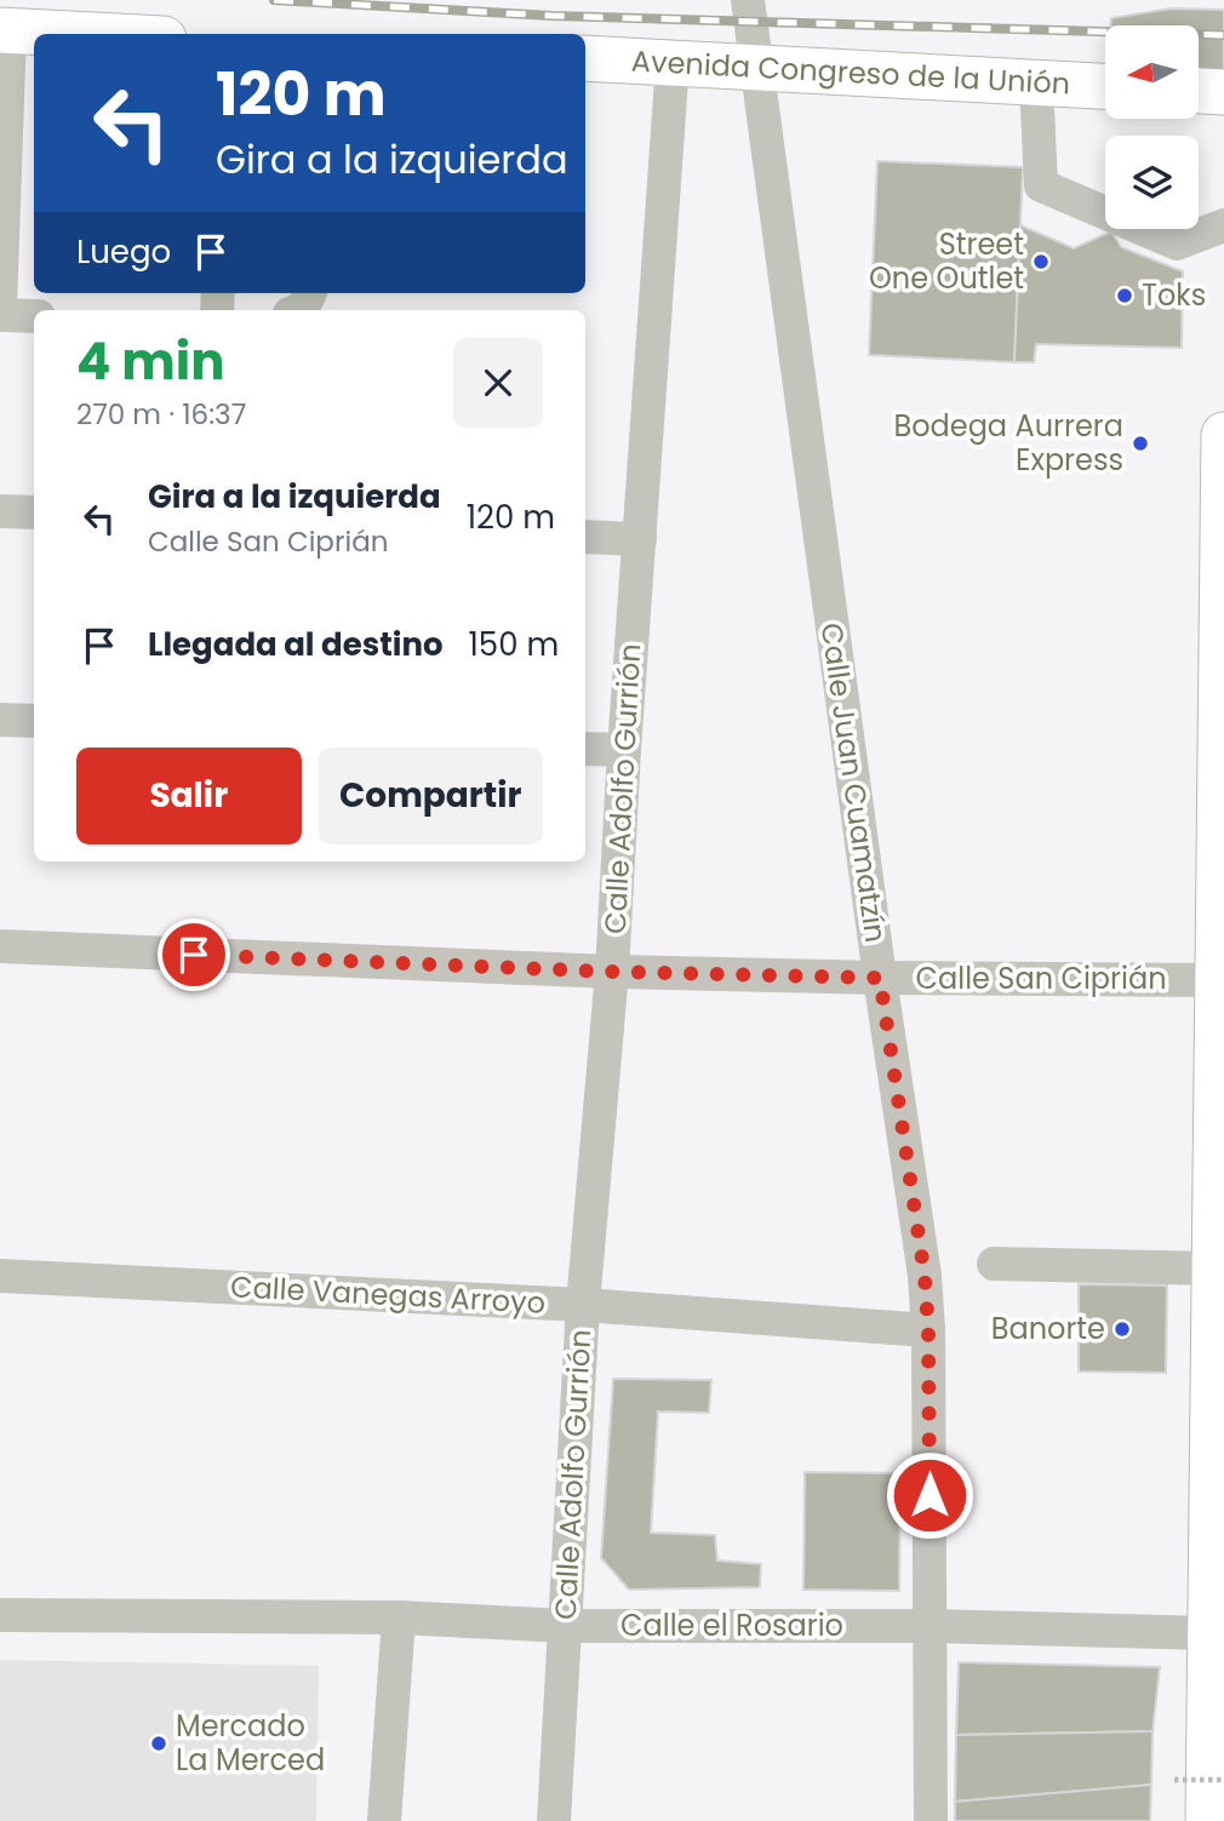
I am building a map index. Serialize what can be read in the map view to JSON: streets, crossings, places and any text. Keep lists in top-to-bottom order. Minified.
{"streets":{"main road":["Avenida Congreso de la Unión"],"street":["Calle Juan Cuamatzín","Calle Adolfo Gurrión","Calle San Ciprián","Calle Vanegas Arroyo","Calle el Rosario"]},"crossings":[["Avenida Congreso de la Unión","Calle Juan Cuamatzín"],["Avenida Congreso de la Unión","Calle Adolfo Gurrión"],["Calle Juan Cuamatzín","Calle San Ciprián"],["Calle Juan Cuamatzín","Calle Vanegas Arroyo"],["Calle Juan Cuamatzín","Calle el Rosario"],["Calle Adolfo Gurrión","Calle San Ciprián"],["Calle Adolfo Gurrión","Calle Vanegas Arroyo"],["Calle Adolfo Gurrión","Calle el Rosario"]],"places":["Street One Outlet","Toks","Bodega Aurrera Express","Banorte","Mercado La Merced"],"north":"left","page":{"turn":["120 m","Gira a la izquierda"],"then":"Luego","heading":["4 min","270 m · 16:37"],"list":[{"name":"Gira a la izquierda","note":"Calle San Ciprián","value":"120 m"},{"name":"Llegada al destino","value":"150 m"}],"buttons":["Salir","Compartir"]}}
